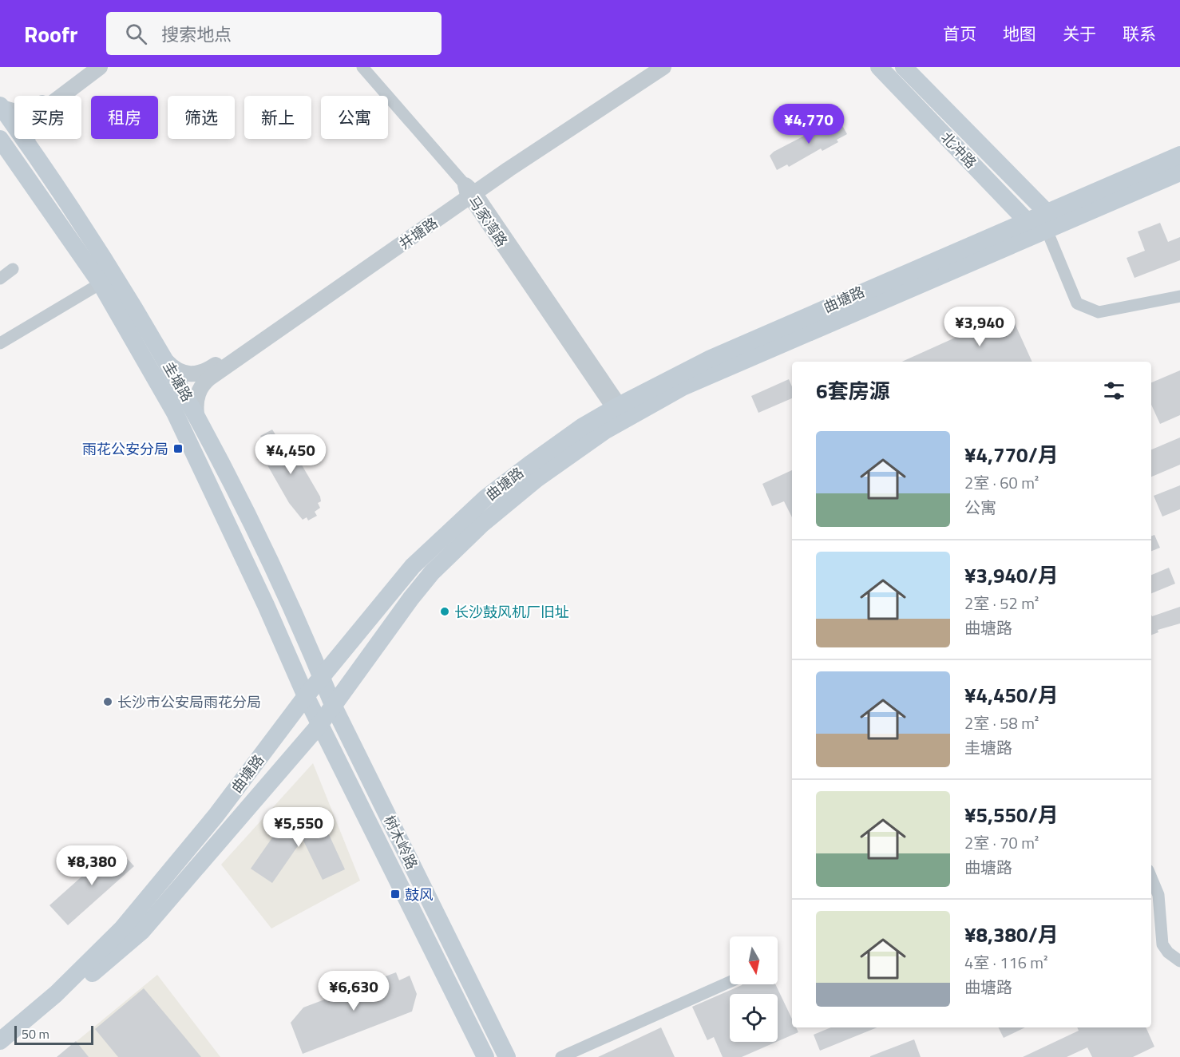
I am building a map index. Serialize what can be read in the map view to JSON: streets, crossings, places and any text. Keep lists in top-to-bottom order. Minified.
{"streets":{"main road":["北冲路","曲塘路","圭塘路","树木岭路"],"street":["马家湾路","井塘路"]},"crossings":[["北冲路","曲塘路"],["马家湾路","井塘路"],["马家湾路","曲塘路"],["井塘路","圭塘路"],["曲塘路","圭塘路"],["曲塘路","树木岭路"],["圭塘路","树木岭路"]],"places":{"transit":["雨花公安分局","鼓风"],"other":["长沙鼓风机厂旧址","长沙市公安局雨花分局"]},"scale_bar":"50 m","north":"bottom","page":{"header":"Roofr","search":"搜索地点","nav":["首页","地图","关于","联系"],"chip":["买房","租房","筛选","新上","公寓"],"price":["¥4,770","¥3,940","¥4,450","¥5,550","¥8,380","¥6,630"],"heading":"6套房源","list":[{"name":"¥4,770/月","note":"2室 · 60 m² · 公寓"},{"name":"¥3,940/月","note":"2室 · 52 m² · 曲塘路"},{"name":"¥4,450/月","note":"2室 · 58 m² · 圭塘路"},{"name":"¥5,550/月","note":"2室 · 70 m² · 曲塘路"},{"name":"¥8,380/月","note":"4室 · 116 m² · 曲塘路"}],"scale":"50 m"}}
